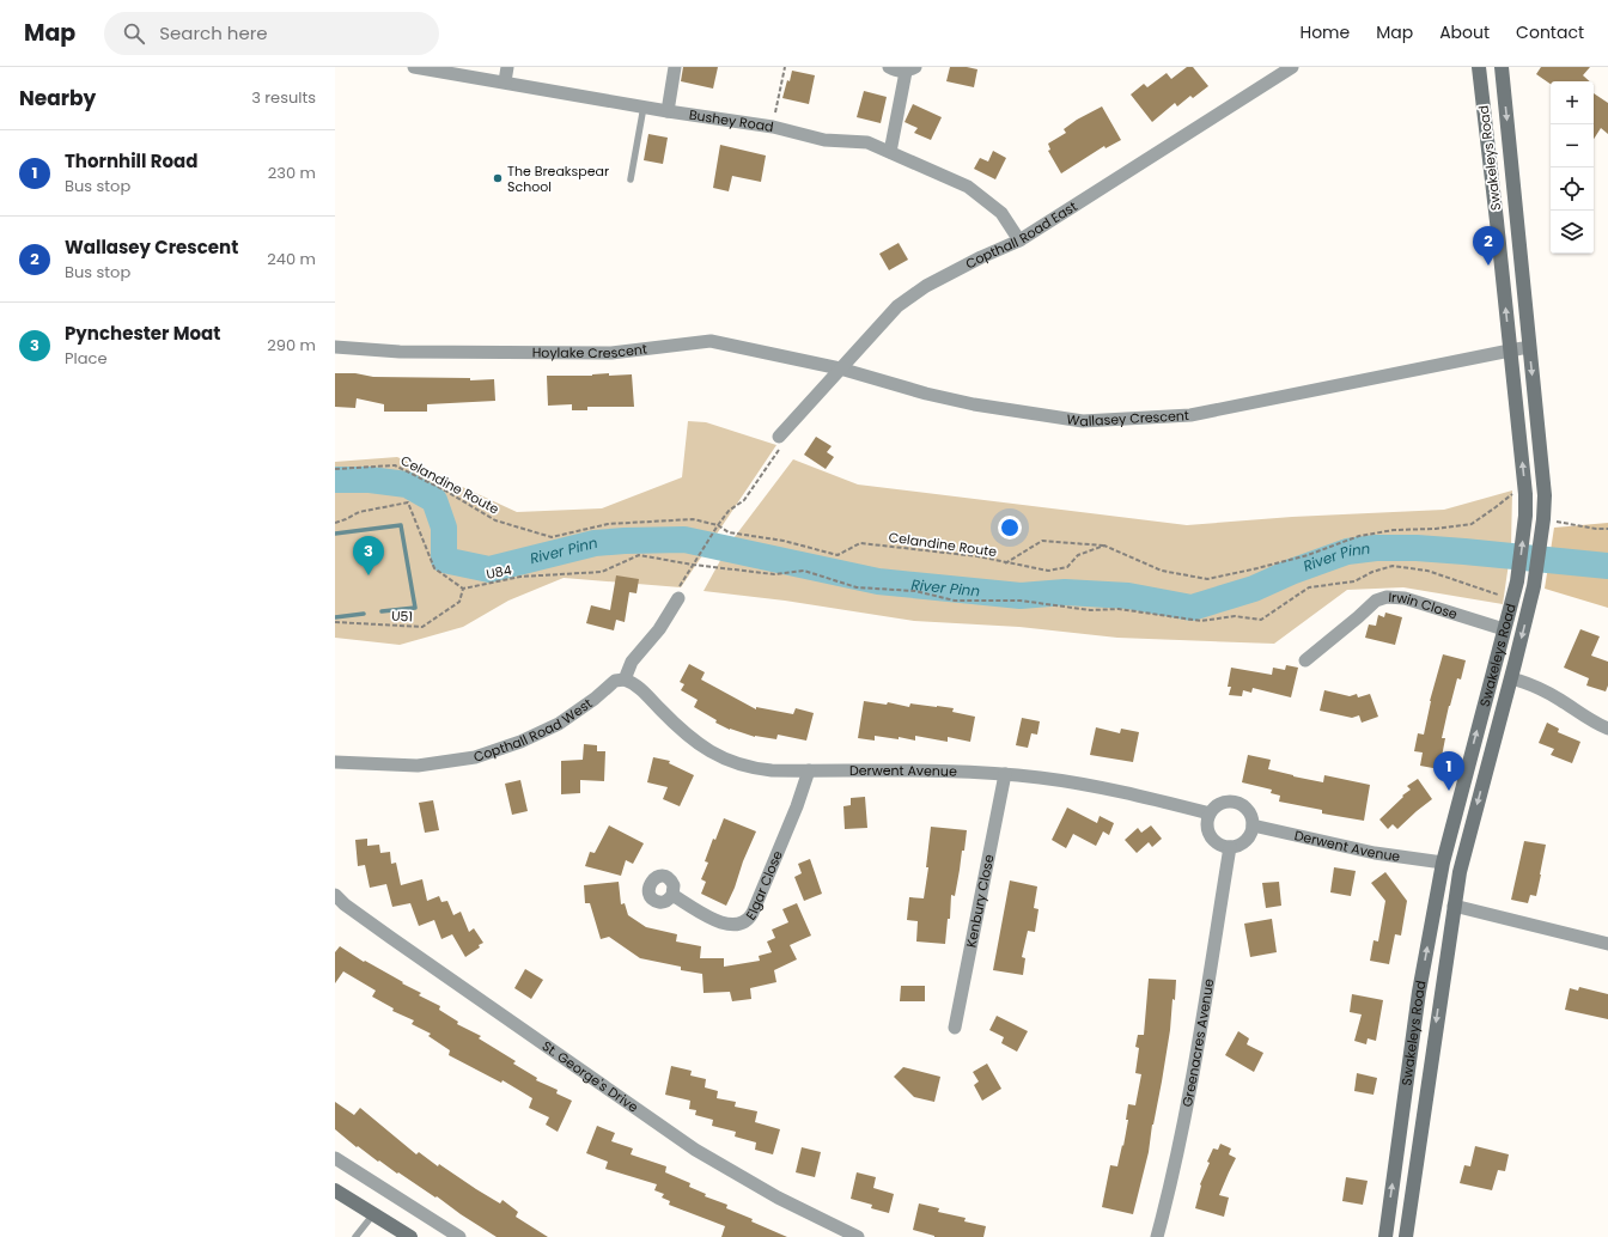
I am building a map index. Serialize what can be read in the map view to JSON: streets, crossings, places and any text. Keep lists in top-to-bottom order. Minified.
{"streets":{"main road":["Swakeleys Road"],"street":["Bushey Road","Copthall Road East","Hoylake Crescent","Wallasey Crescent","Irwin Close","Copthall Road West","Derwent Avenue","Elgar Close","Kenbury Close","Greenacres Avenue","St. George's Drive"],"path":["Celandine Route","U84","U51"]},"crossings":[["Bushey Road","Copthall Road East"],["Swakeleys Road","Wallasey Crescent"],["Swakeleys Road","U84"],["Swakeleys Road","Irwin Close"],["Swakeleys Road","Derwent Avenue"],["Copthall Road East","Hoylake Crescent"],["Copthall Road East","Wallasey Crescent"],["Hoylake Crescent","Wallasey Crescent"],["U84","U51"],["Copthall Road West","Derwent Avenue"],["Derwent Avenue","Elgar Close"],["Derwent Avenue","Kenbury Close"],["Derwent Avenue","Greenacres Avenue"]],"water":["River Pinn"],"places":["The Breakspear School"],"page":{"header":"Map","search":"Search here","nav":["Home","Map","About","Contact"],"heading":["Nearby","3 results"],"map_buttons":["+","−"],"list":[{"mark":"1","name":"Thornhill Road","note":"Bus stop","value":"230 m"},{"mark":"2","name":"Wallasey Crescent","note":"Bus stop","value":"240 m"},{"mark":"3","name":"Pynchester Moat","note":"Place","value":"290 m"}],"pins":["2","3","1"]}}
